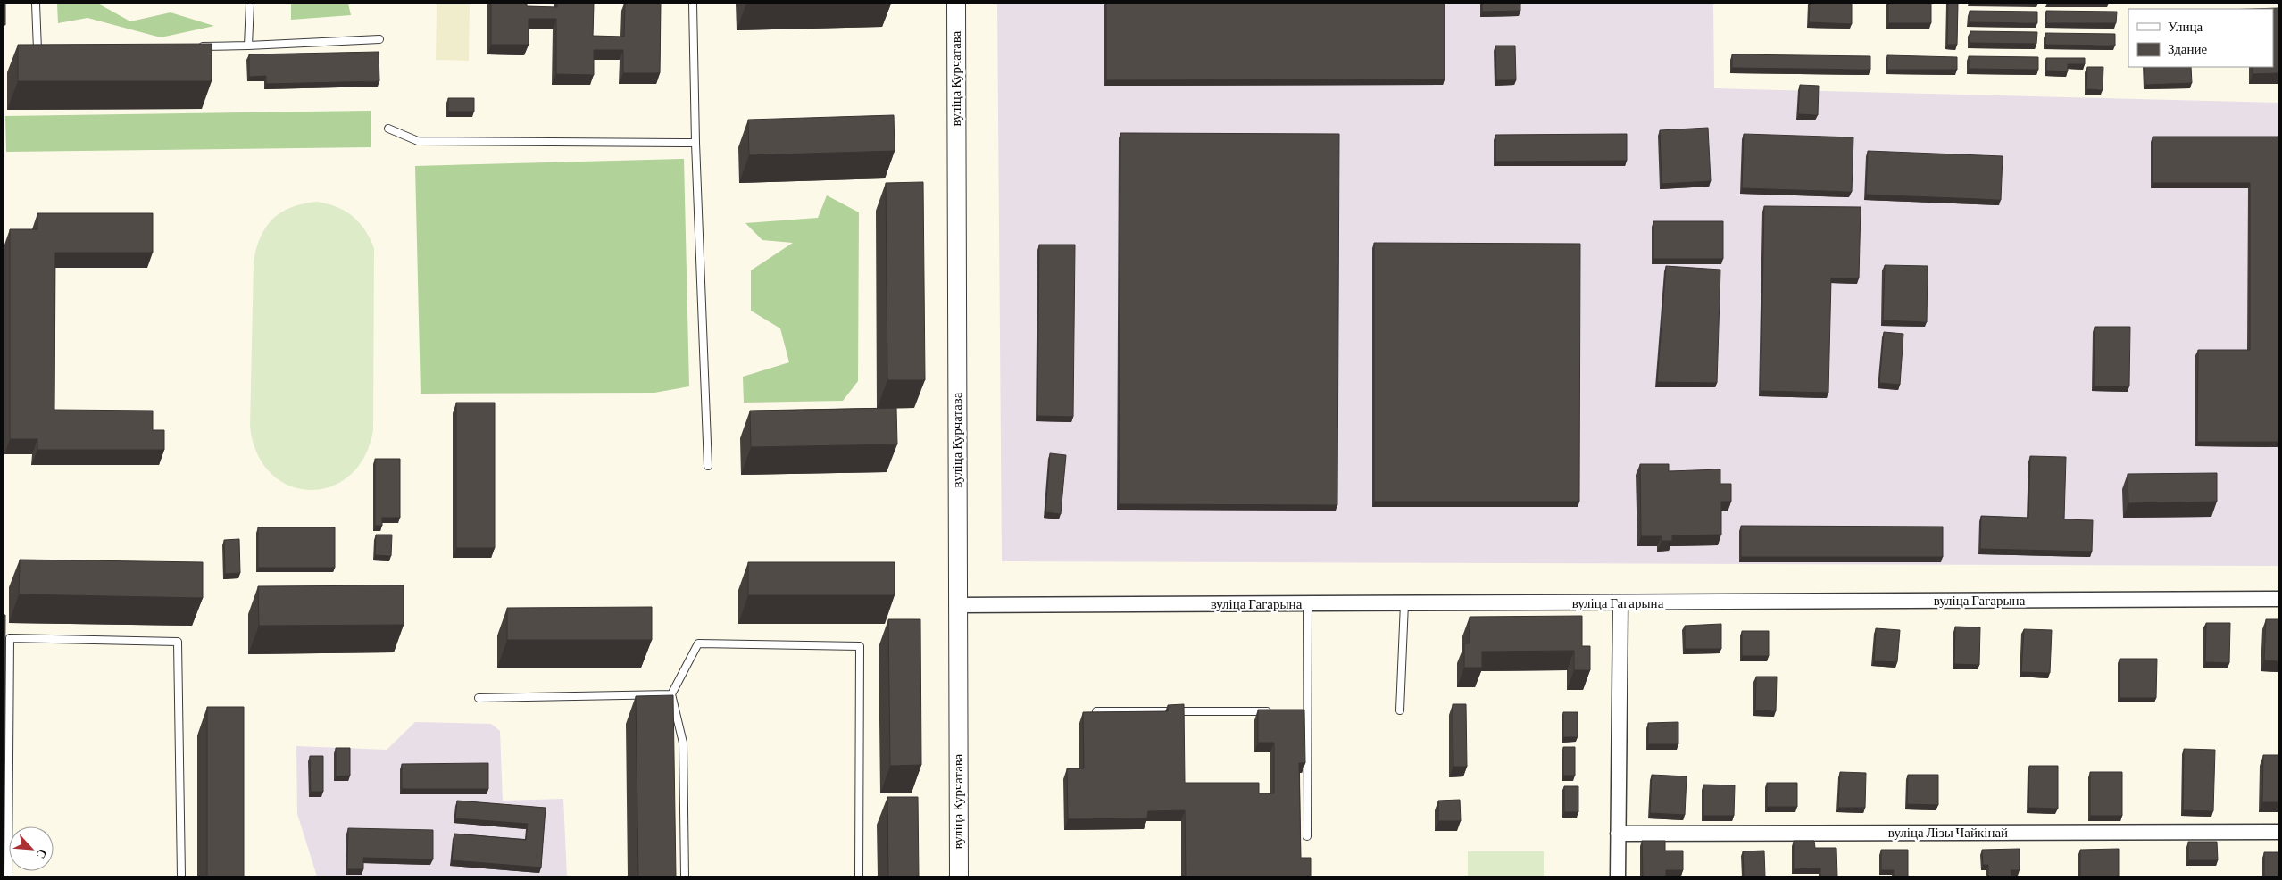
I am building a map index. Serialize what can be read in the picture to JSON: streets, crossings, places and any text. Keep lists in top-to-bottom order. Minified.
{"streets":{"street":["вуліца Курчатава","вуліца Гагарына","вуліца Лізы Чайкінай"]},"crossings":[["вуліца Курчатава","вуліца Гагарына"]],"legend":["Улица","Здание"],"north":"bottom right"}
